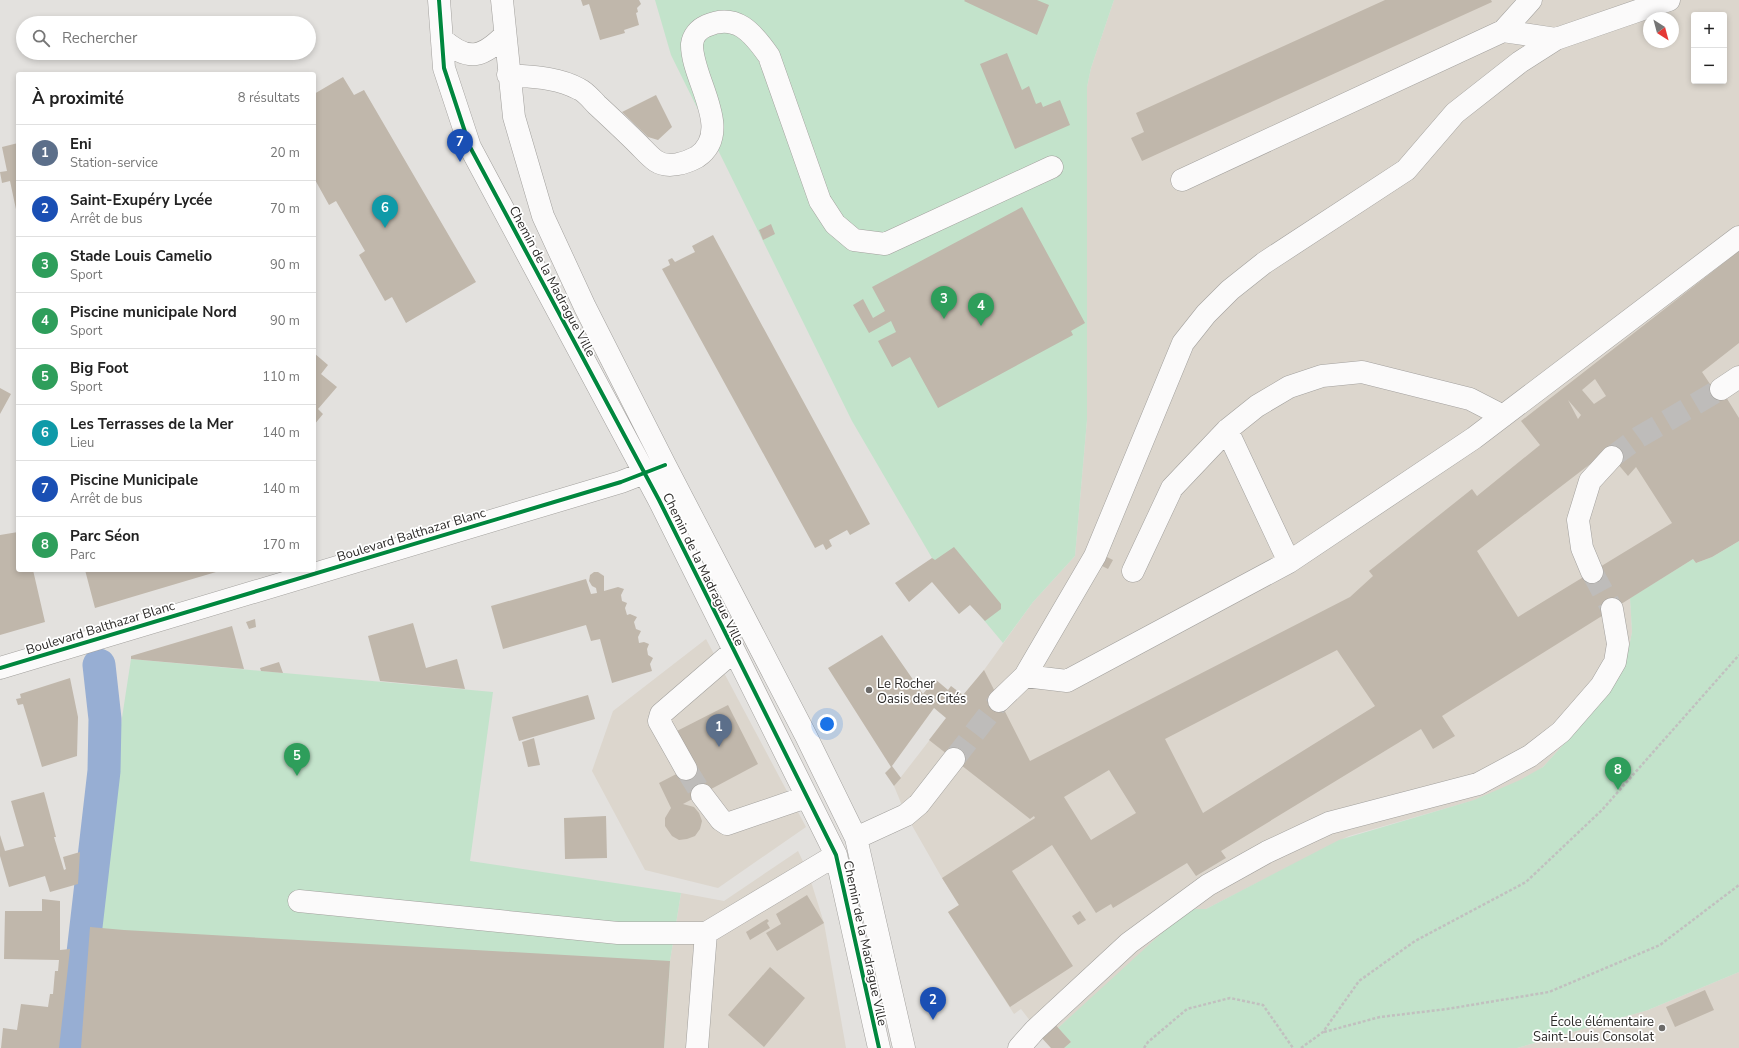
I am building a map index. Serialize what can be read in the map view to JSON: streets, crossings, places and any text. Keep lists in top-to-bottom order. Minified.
{"streets":{"street":["Chemin de la Madrague Ville","Boulevard Balthazar Blanc"]},"crossings":[["Chemin de la Madrague Ville","Boulevard Balthazar Blanc"]],"places":["Le Rocher Oasis des Cités","École élémentaire Saint-Louis Consolat"],"north":"bottom right","page":{"map_buttons":["+","−"],"search":"Rechercher","heading":["À proximité","8 résultats"],"list":[{"mark":"1","name":"Eni","note":"Station-service","value":"20 m"},{"mark":"2","name":"Saint-Exupéry Lycée","note":"Arrêt de bus","value":"70 m"},{"mark":"3","name":"Stade Louis Camelio","note":"Sport","value":"90 m"},{"mark":"4","name":"Piscine municipale Nord","note":"Sport","value":"90 m"},{"mark":"5","name":"Big Foot","note":"Sport","value":"110 m"},{"mark":"6","name":"Les Terrasses de la Mer","note":"Lieu","value":"140 m"},{"mark":"7","name":"Piscine Municipale","note":"Arrêt de bus","value":"140 m"},{"mark":"8","name":"Parc Séon","note":"Parc","value":"170 m"}],"pins":["7","6","3","4","1","5","8","2"]}}
